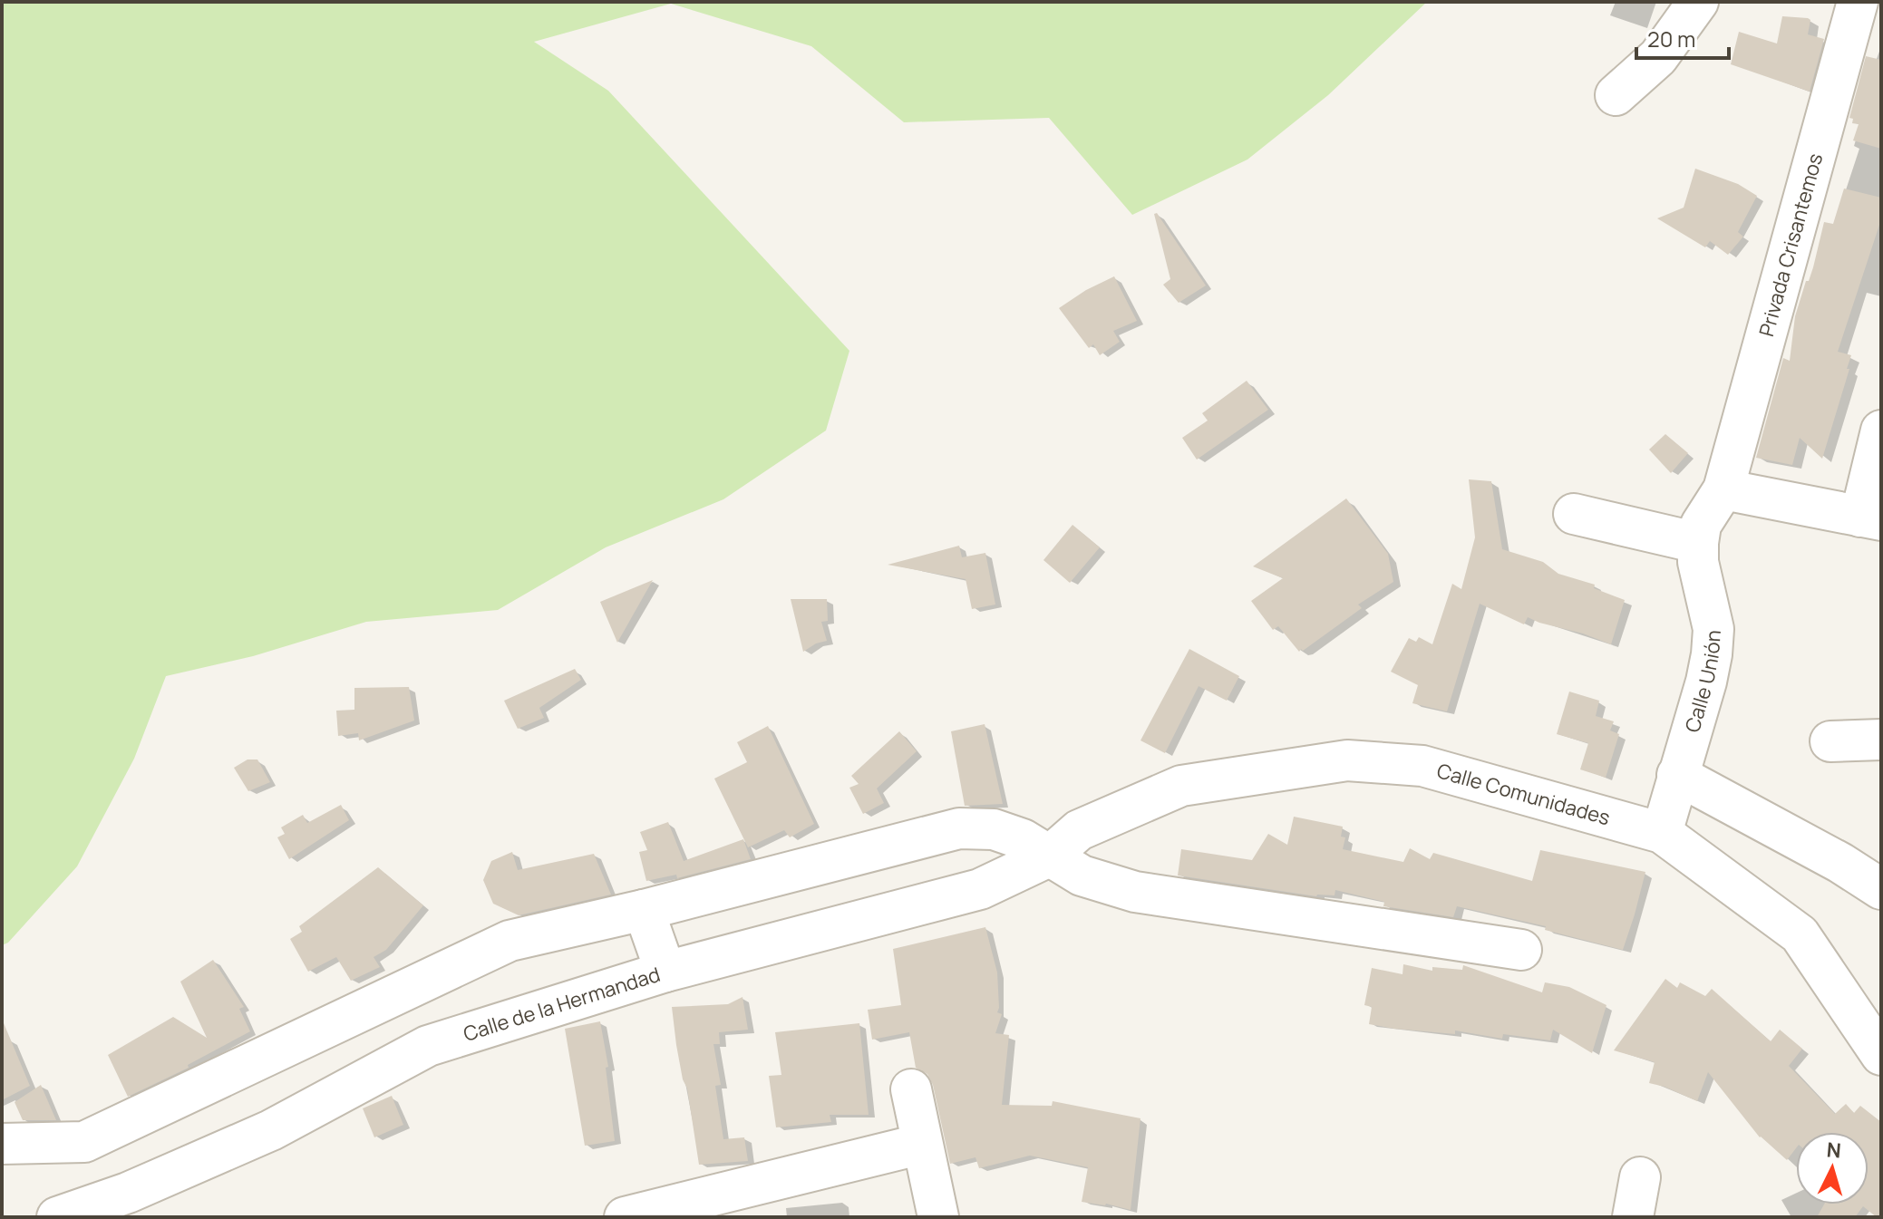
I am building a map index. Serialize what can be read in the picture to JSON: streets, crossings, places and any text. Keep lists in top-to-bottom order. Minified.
{"streets":{"street":["Privada Crisantemos","Calle Unión","Calle Comunidades","Calle de la Hermandad"]},"crossings":[["Privada Crisantemos","Calle Unión"],["Calle Unión","Calle Comunidades"],["Calle Comunidades","Calle de la Hermandad"]],"scale_bar":"20 m","north":"top"}
